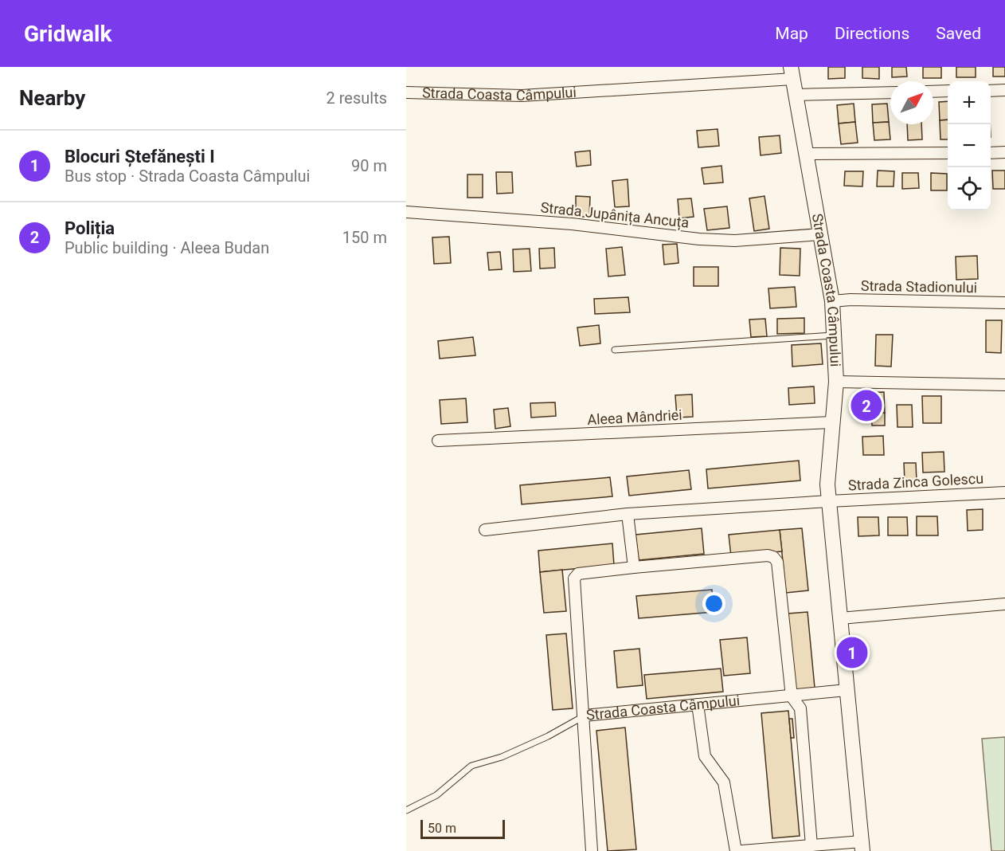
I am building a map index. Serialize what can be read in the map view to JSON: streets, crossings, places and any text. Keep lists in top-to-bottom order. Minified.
{"streets":{"street":["Strada Coasta Câmpului","Strada Jupânița Ancuța","Strada Stadionului","Aleea Mândriei","Strada Zinca Golescu"]},"crossings":[["Strada Coasta Câmpului","Strada Jupânița Ancuța"],["Strada Coasta Câmpului","Strada Stadionului"],["Strada Coasta Câmpului","Aleea Mândriei"],["Strada Coasta Câmpului","Strada Zinca Golescu"]],"scale_bar":"50 m","north":"top right","page":{"header":"Gridwalk","nav":["Map","Directions","Saved"],"heading":["Nearby","2 results"],"map_buttons":["+","−"],"list":[{"mark":"1","name":"Blocuri Ștefănești I","note":"Bus stop · Strada Coasta Câmpului","value":"90 m"},{"mark":"2","name":"Poliția","note":"Public building · Aleea Budan","value":"150 m"}],"pins":["2","1"],"scale":"50 m"}}
